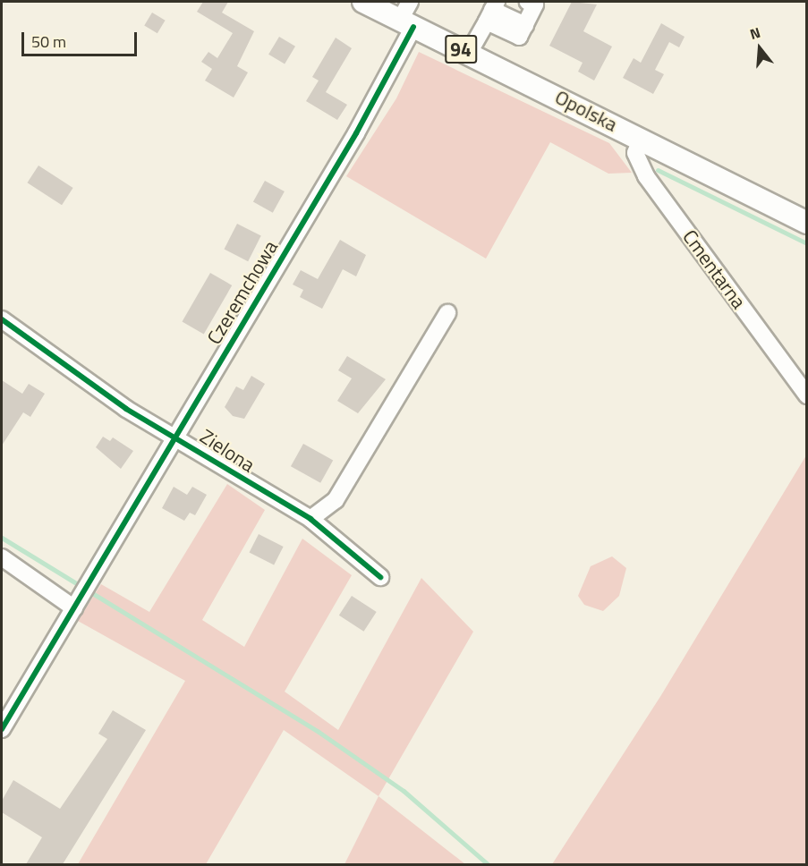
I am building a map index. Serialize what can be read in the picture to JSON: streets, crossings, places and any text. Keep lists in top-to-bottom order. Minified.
{"streets":{"main road":["94","Opolska"],"street":["Cmentarna","Czeremchowa","Zielona"]},"crossings":[["Opolska","Cmentarna"],["Opolska","Czeremchowa"],["Czeremchowa","Zielona"]],"scale_bar":"50 m","north":"top"}
